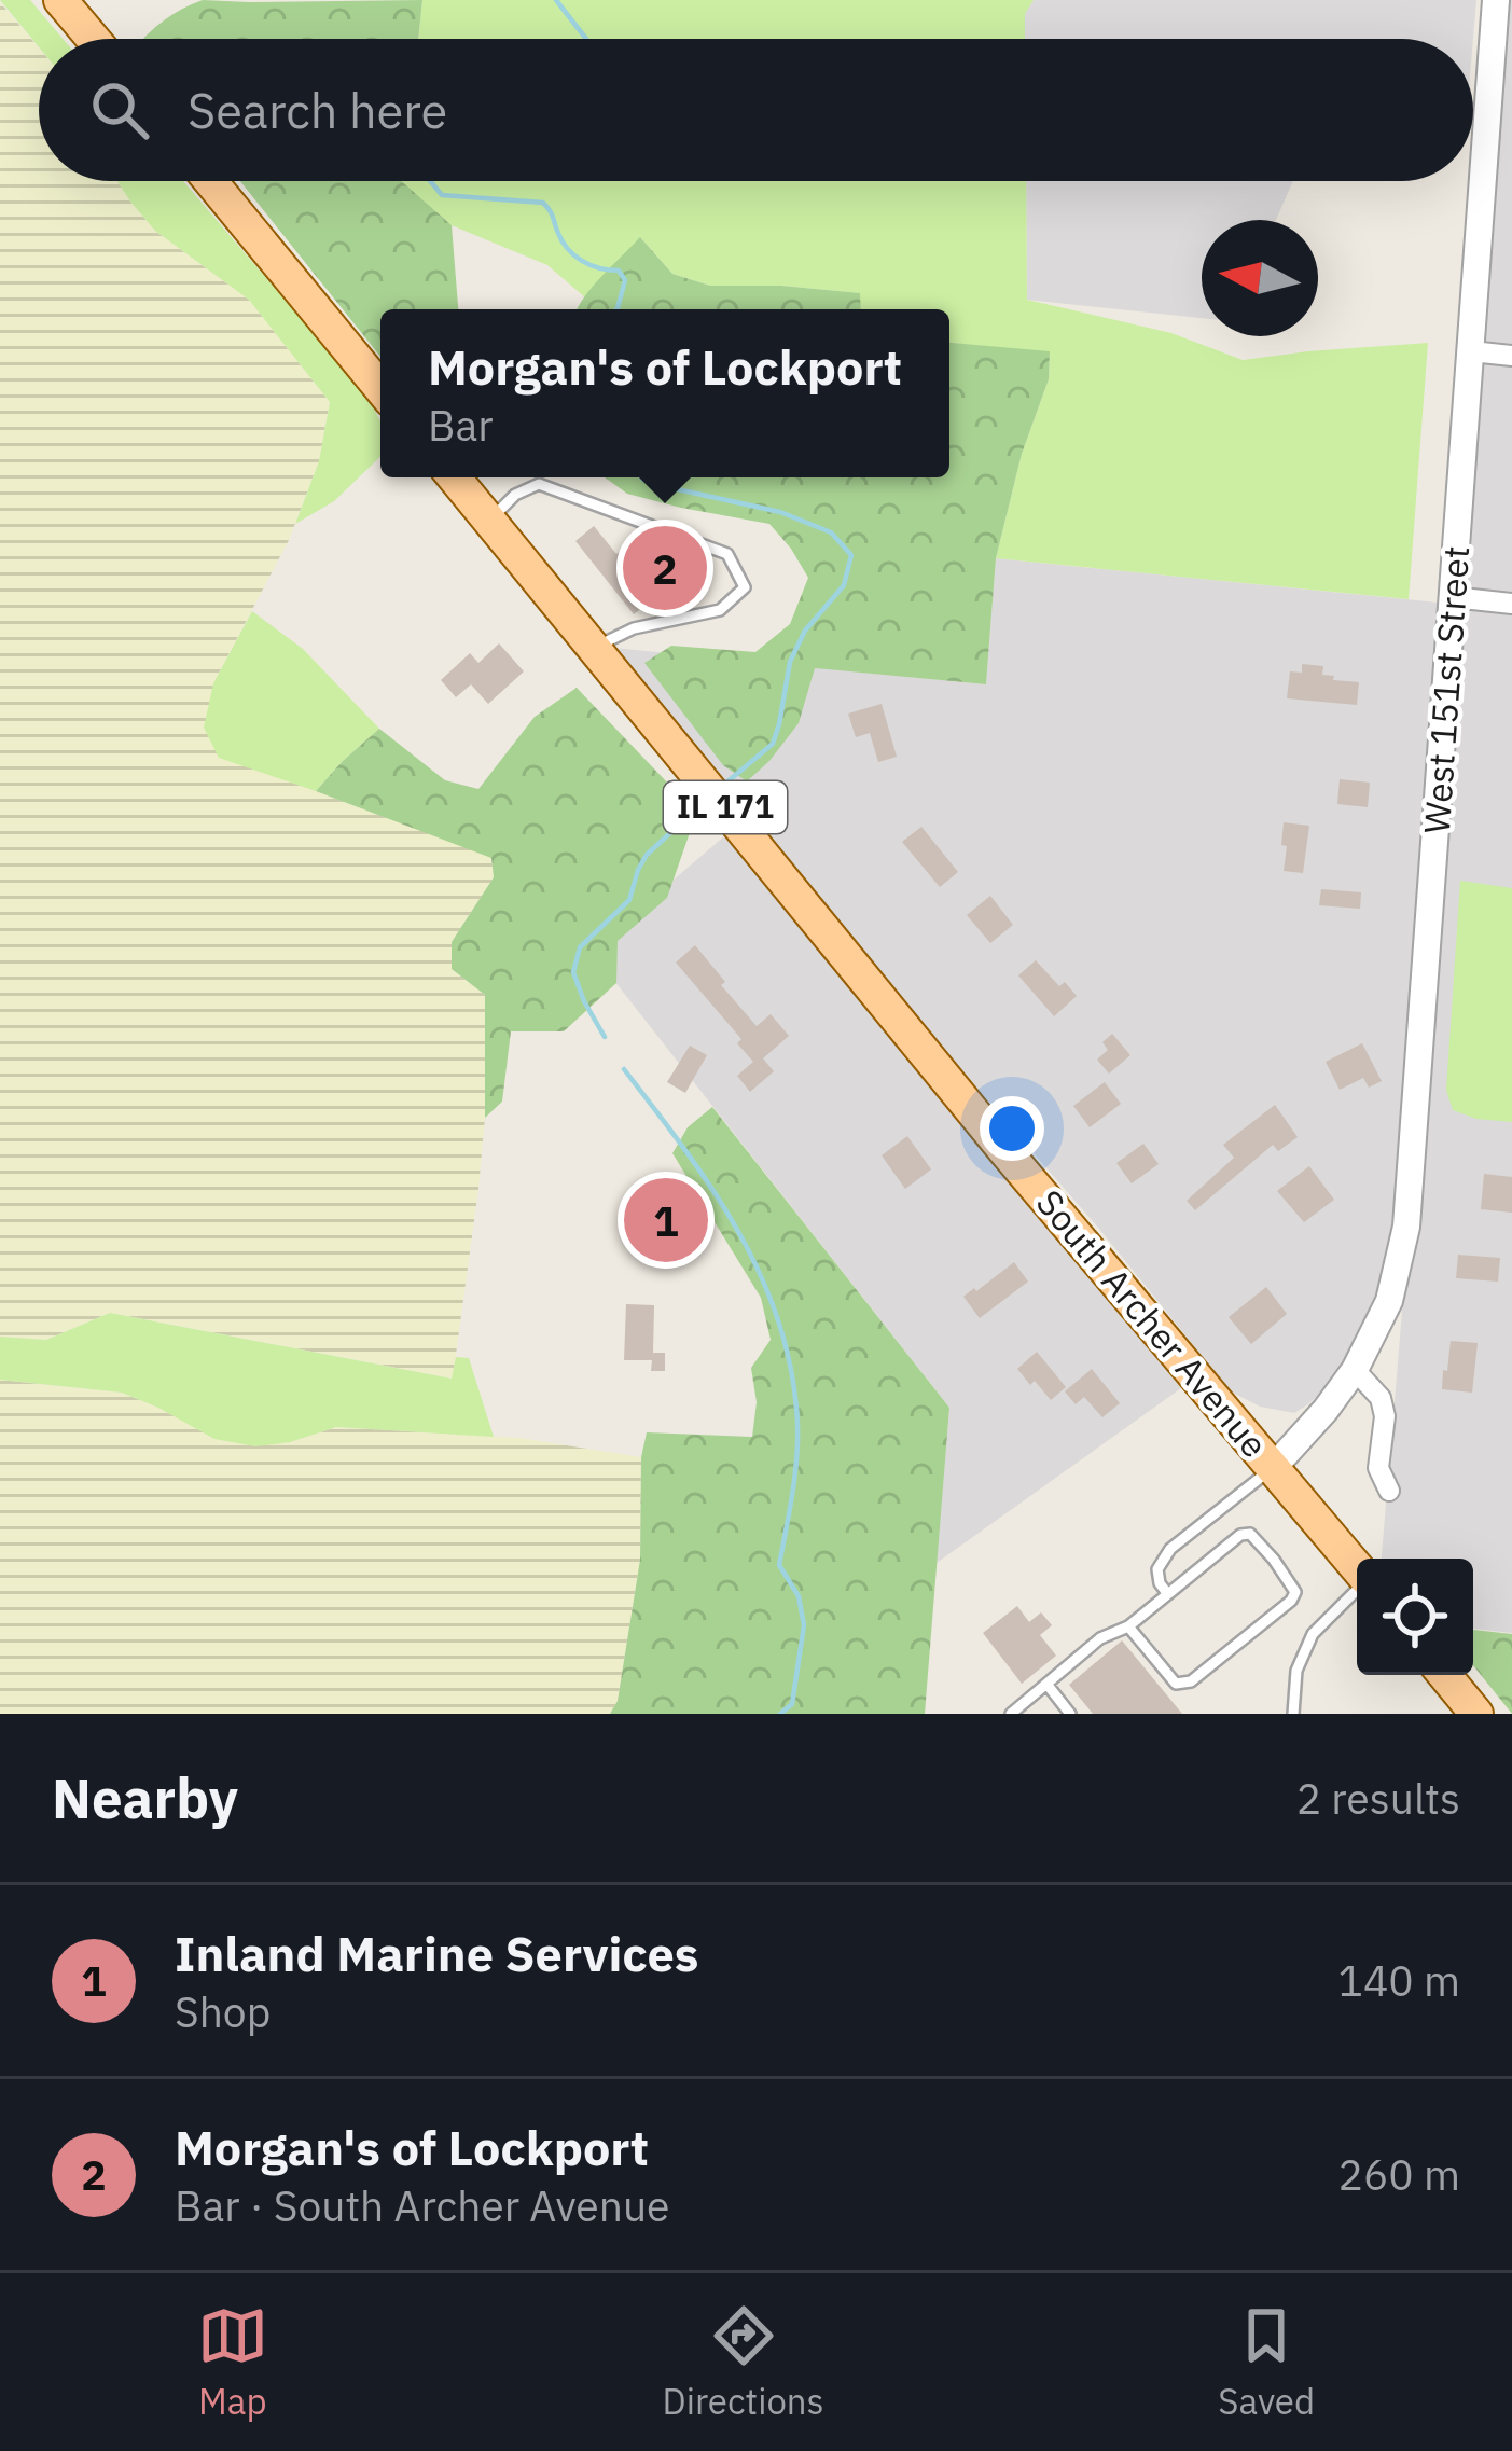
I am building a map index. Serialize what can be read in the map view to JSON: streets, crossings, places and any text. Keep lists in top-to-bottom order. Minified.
{"streets":{"main road":["IL 171","South Archer Avenue"],"street":["West 151st Street"]},"crossings":[["West 151st Street","South Archer Avenue"]],"north":"left","page":{"search":"Search here","popup":["Morgan's of Lockport","Bar"],"pins":["2","1"],"heading":["Nearby","2 results"],"list":[{"mark":"1","name":"Inland Marine Services","note":"Shop","value":"140 m"},{"mark":"2","name":"Morgan's of Lockport","note":"Bar · South Archer Avenue","value":"260 m"}],"nav":["Map","Directions","Saved"]}}
